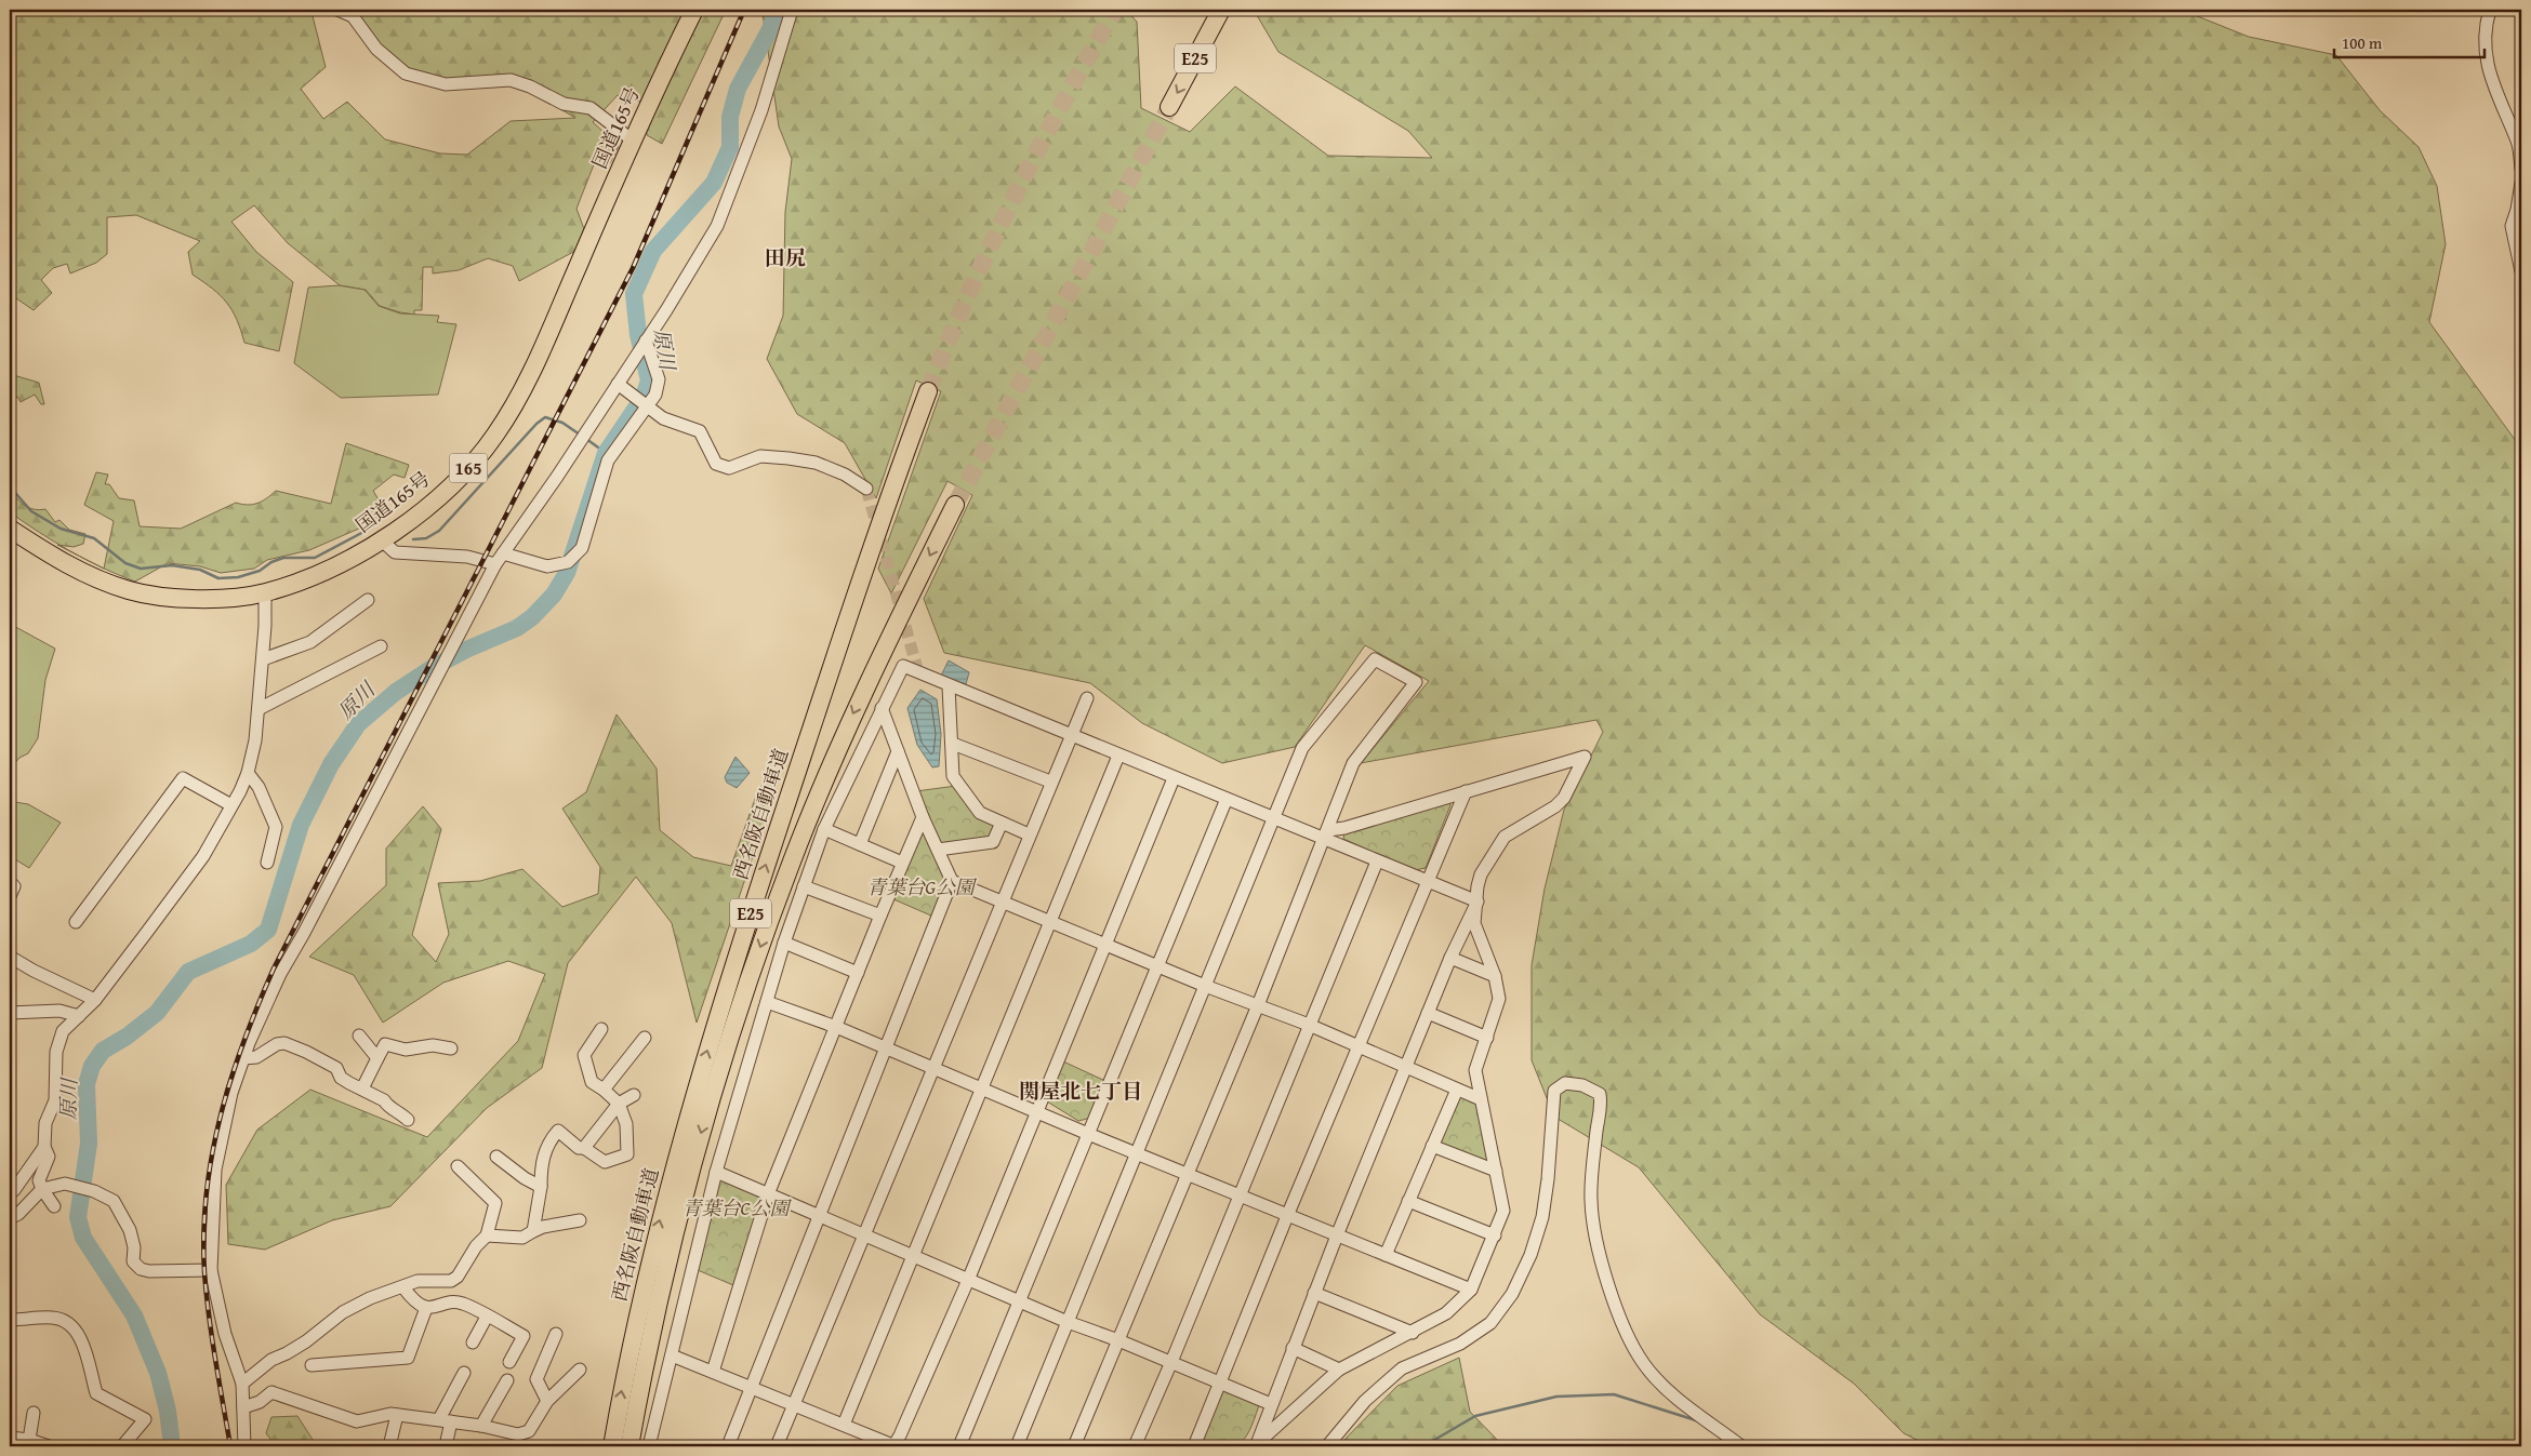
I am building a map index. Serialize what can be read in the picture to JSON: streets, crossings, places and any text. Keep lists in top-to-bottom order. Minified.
{"streets":{"highway":["E25","国道165号","165","西名阪自動車道"]},"districts":["田尻","関屋北七丁目"],"water":["原川"],"parks":["青葉台G公園","青葉台C公園"],"scale_bar":"100 m"}
